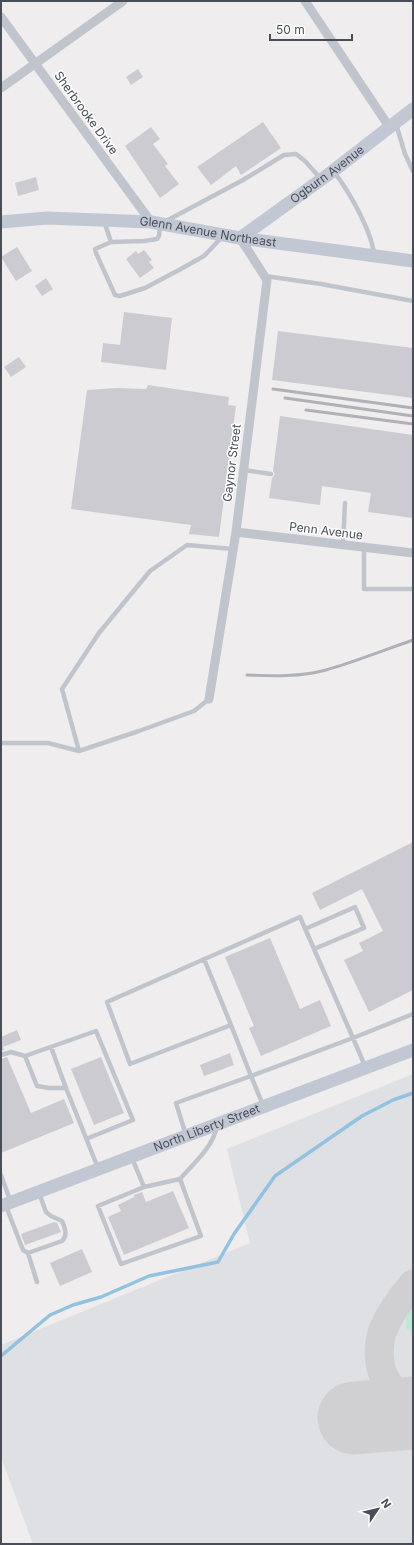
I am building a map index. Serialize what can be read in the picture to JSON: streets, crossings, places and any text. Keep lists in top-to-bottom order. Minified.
{"streets":{"street":["Sherbrooke Drive","Ogburn Avenue","Glenn Avenue Northeast","Gaynor Street","Penn Avenue","North Liberty Street"]},"crossings":[["Sherbrooke Drive","Glenn Avenue Northeast"],["Ogburn Avenue","Glenn Avenue Northeast"],["Gaynor Street","Penn Avenue"]],"scale_bar":"50 m","north":"top right"}
